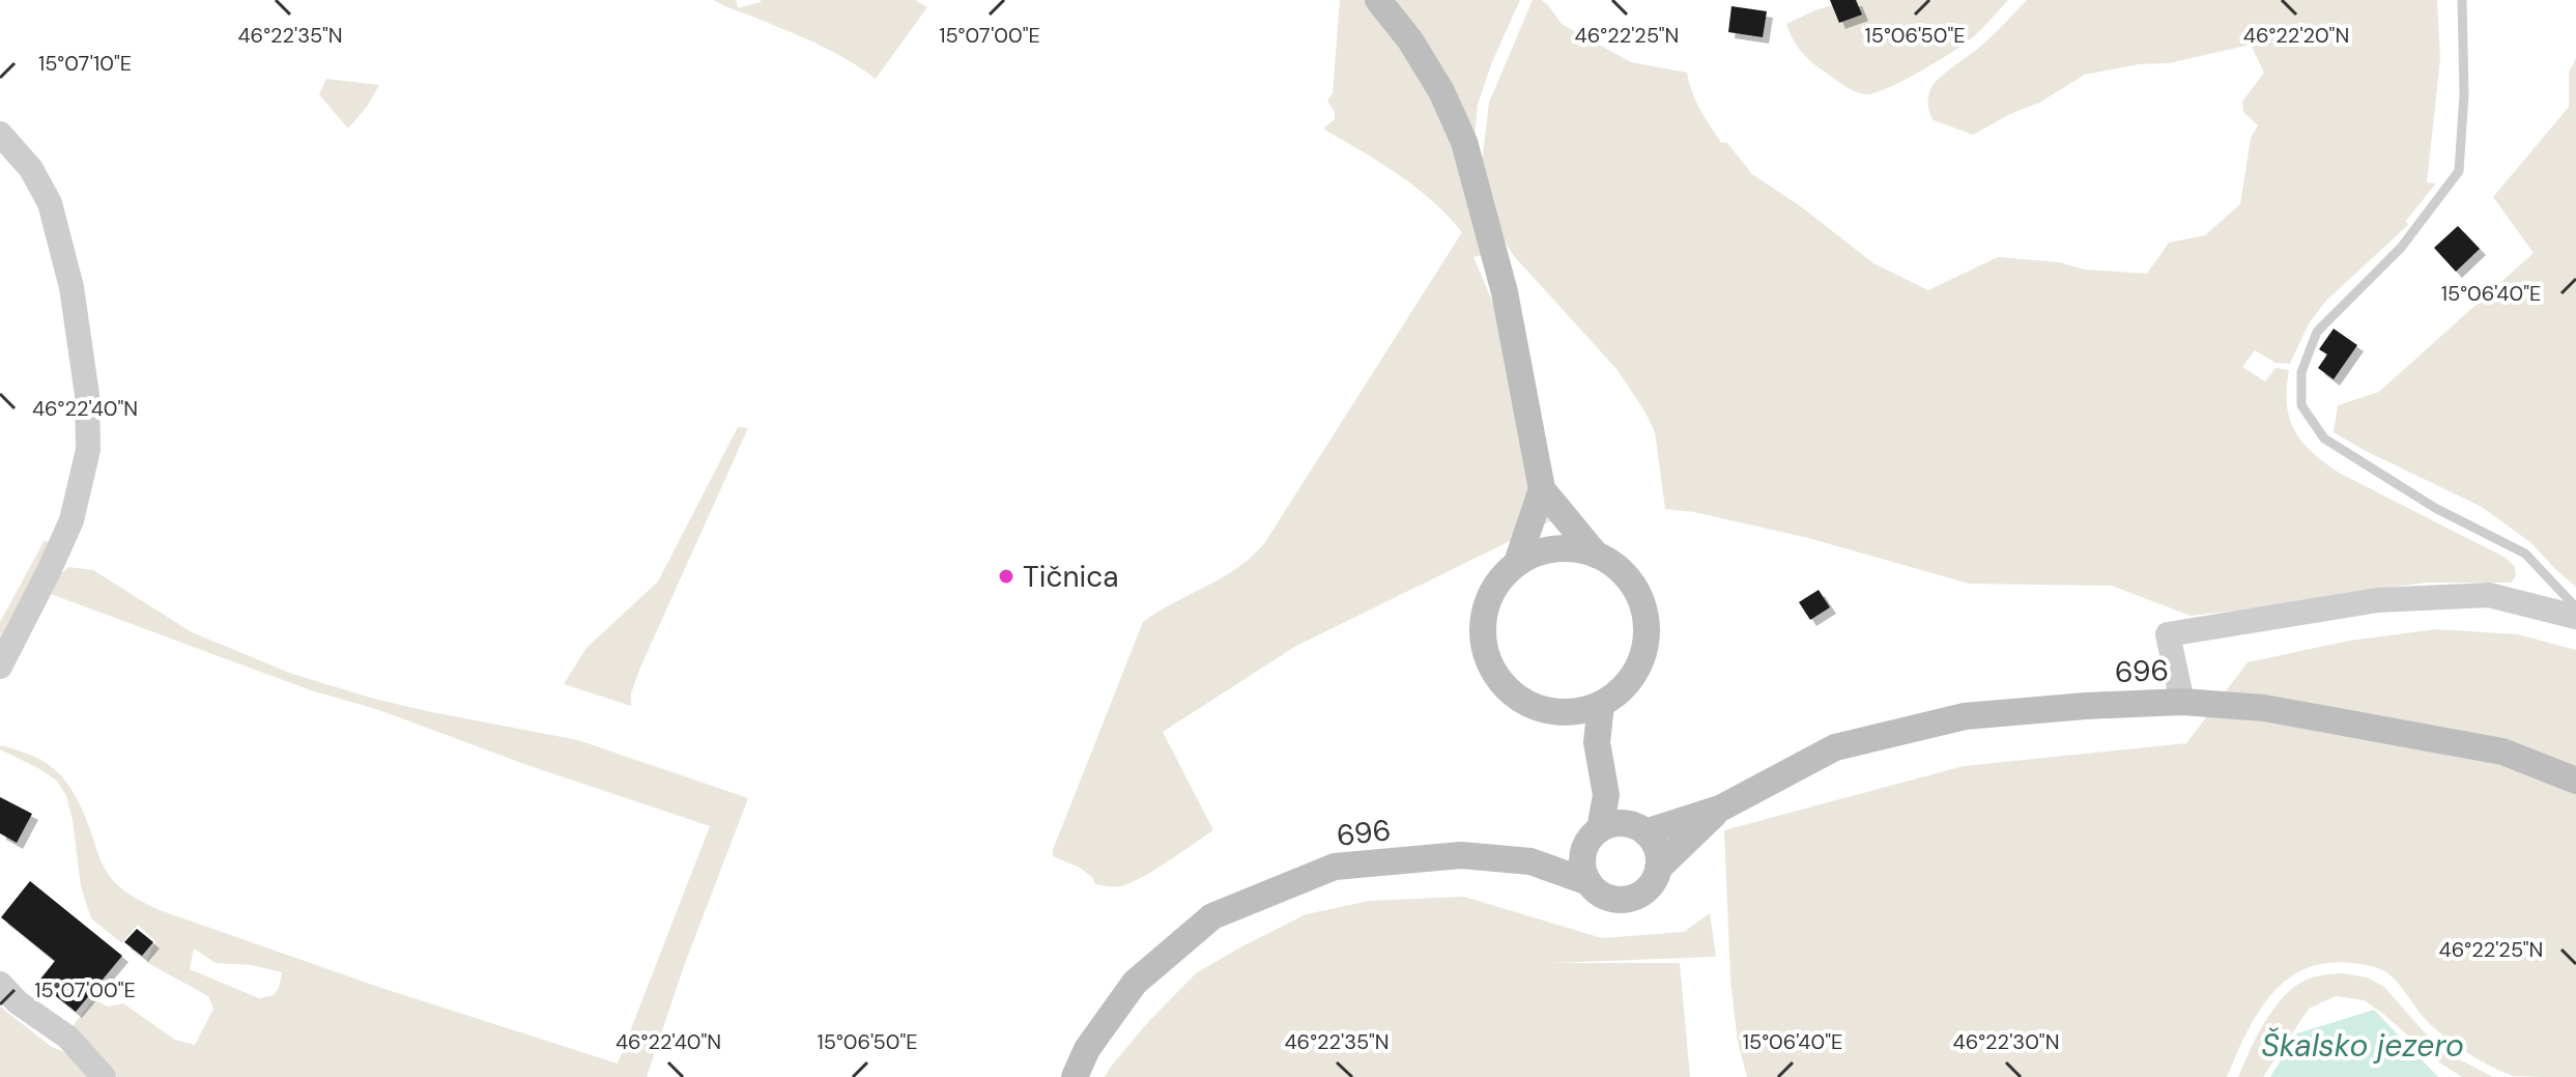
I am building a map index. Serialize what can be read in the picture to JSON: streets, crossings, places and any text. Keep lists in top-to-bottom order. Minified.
{"streets":{"main road":["696"]},"water":["Škalsko jezero"],"places":["Tičnica"],"coordinates":["46°22'35\"N","15°07'00\"E","46°22'25\"N","15°06'50\"E","46°22'20\"N","15°07'10\"E","15°06'40\"E","46°22'40\"N","46°22'30\"N"]}
